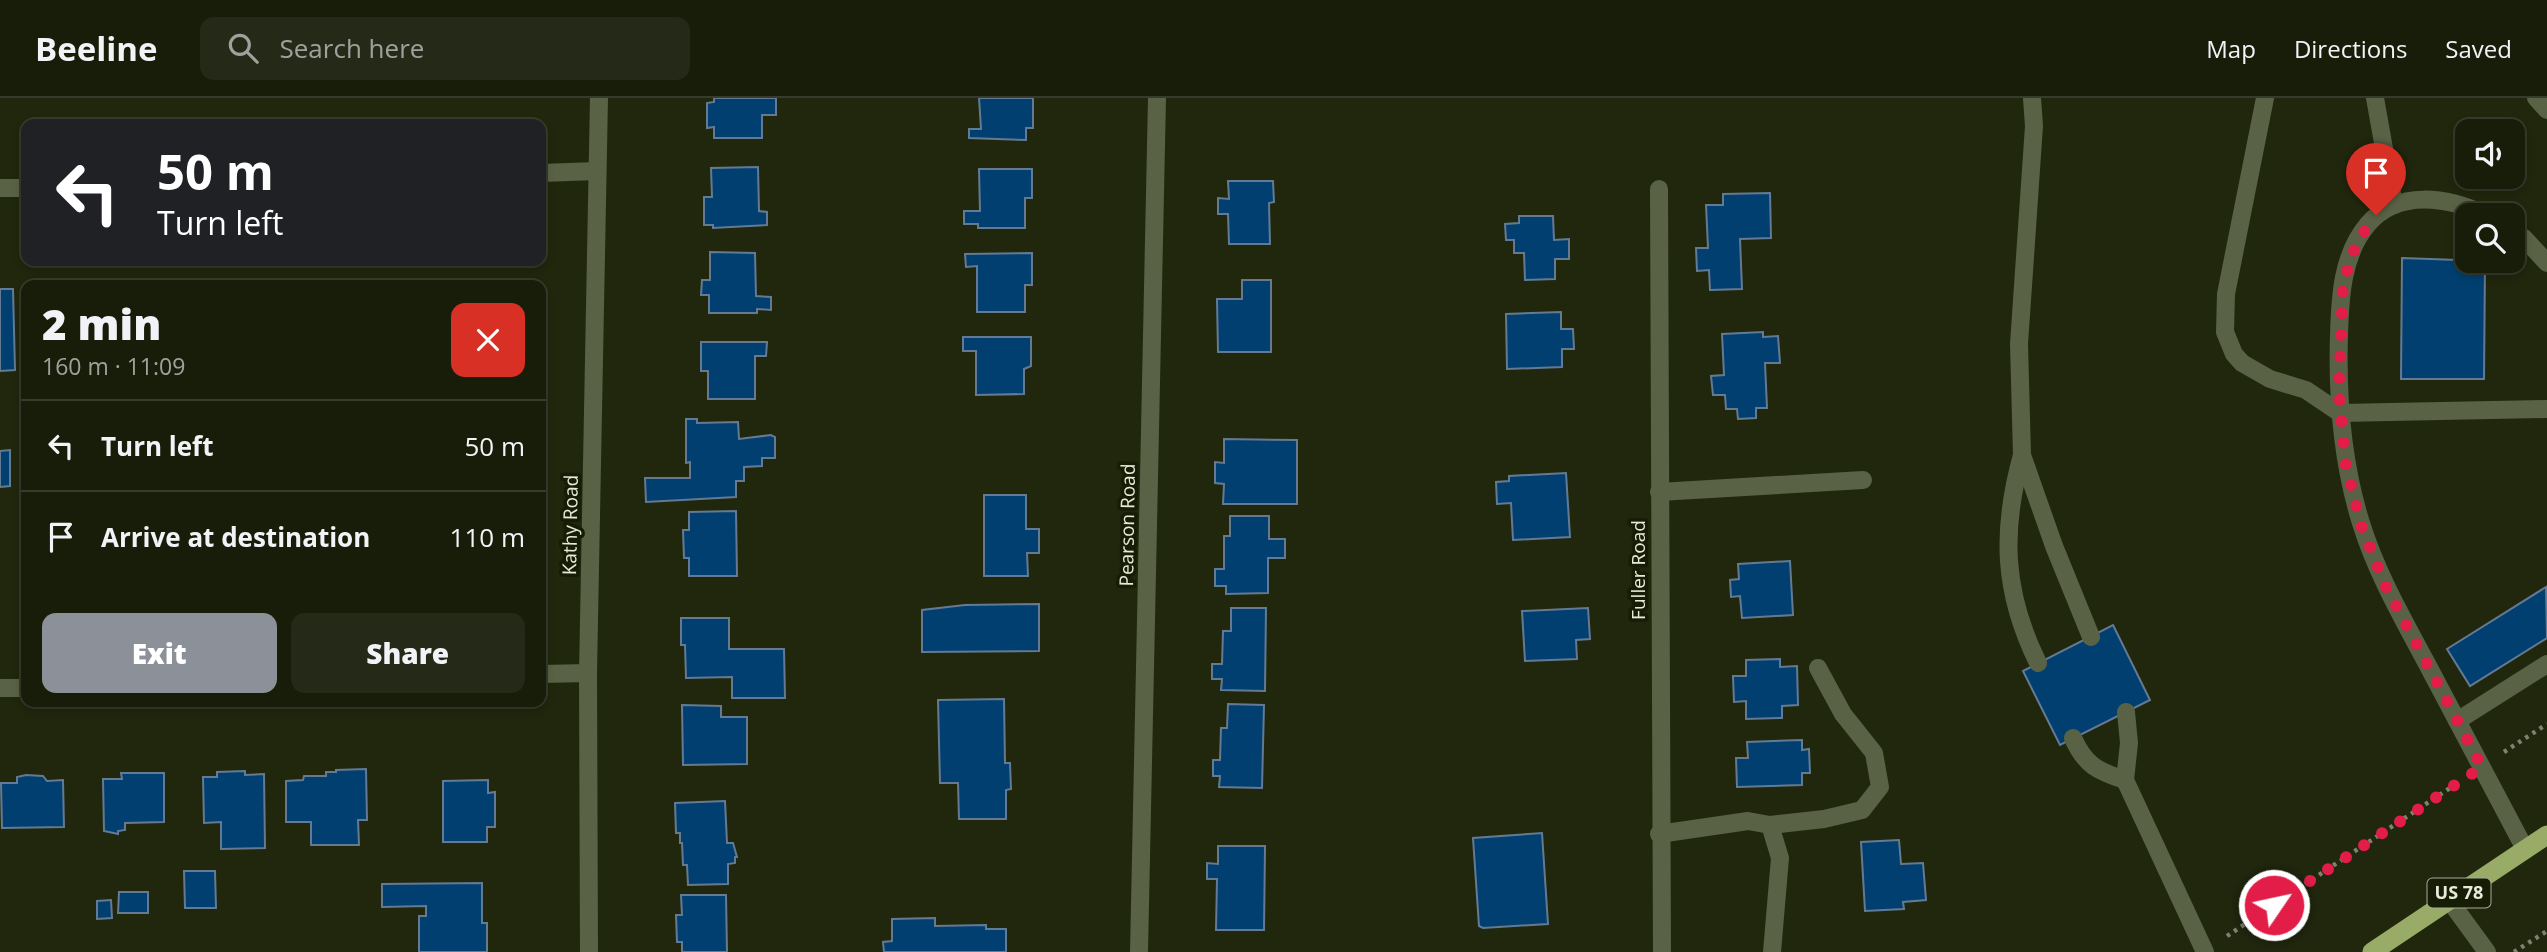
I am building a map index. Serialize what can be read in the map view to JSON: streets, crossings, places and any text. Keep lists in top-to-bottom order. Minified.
{"streets":{"highway":["US 78"],"street":["Kathy Road","Pearson Road","Fuller Road"]},"page":{"header":"Beeline","search":"Search here","nav":["Map","Directions","Saved"],"turn":["50 m","Turn left"],"heading":["2 min","160 m · 11:09"],"list":[{"name":"Turn left","value":"50 m"},{"name":"Arrive at destination","value":"110 m"}],"buttons":["Exit","Share"]}}
